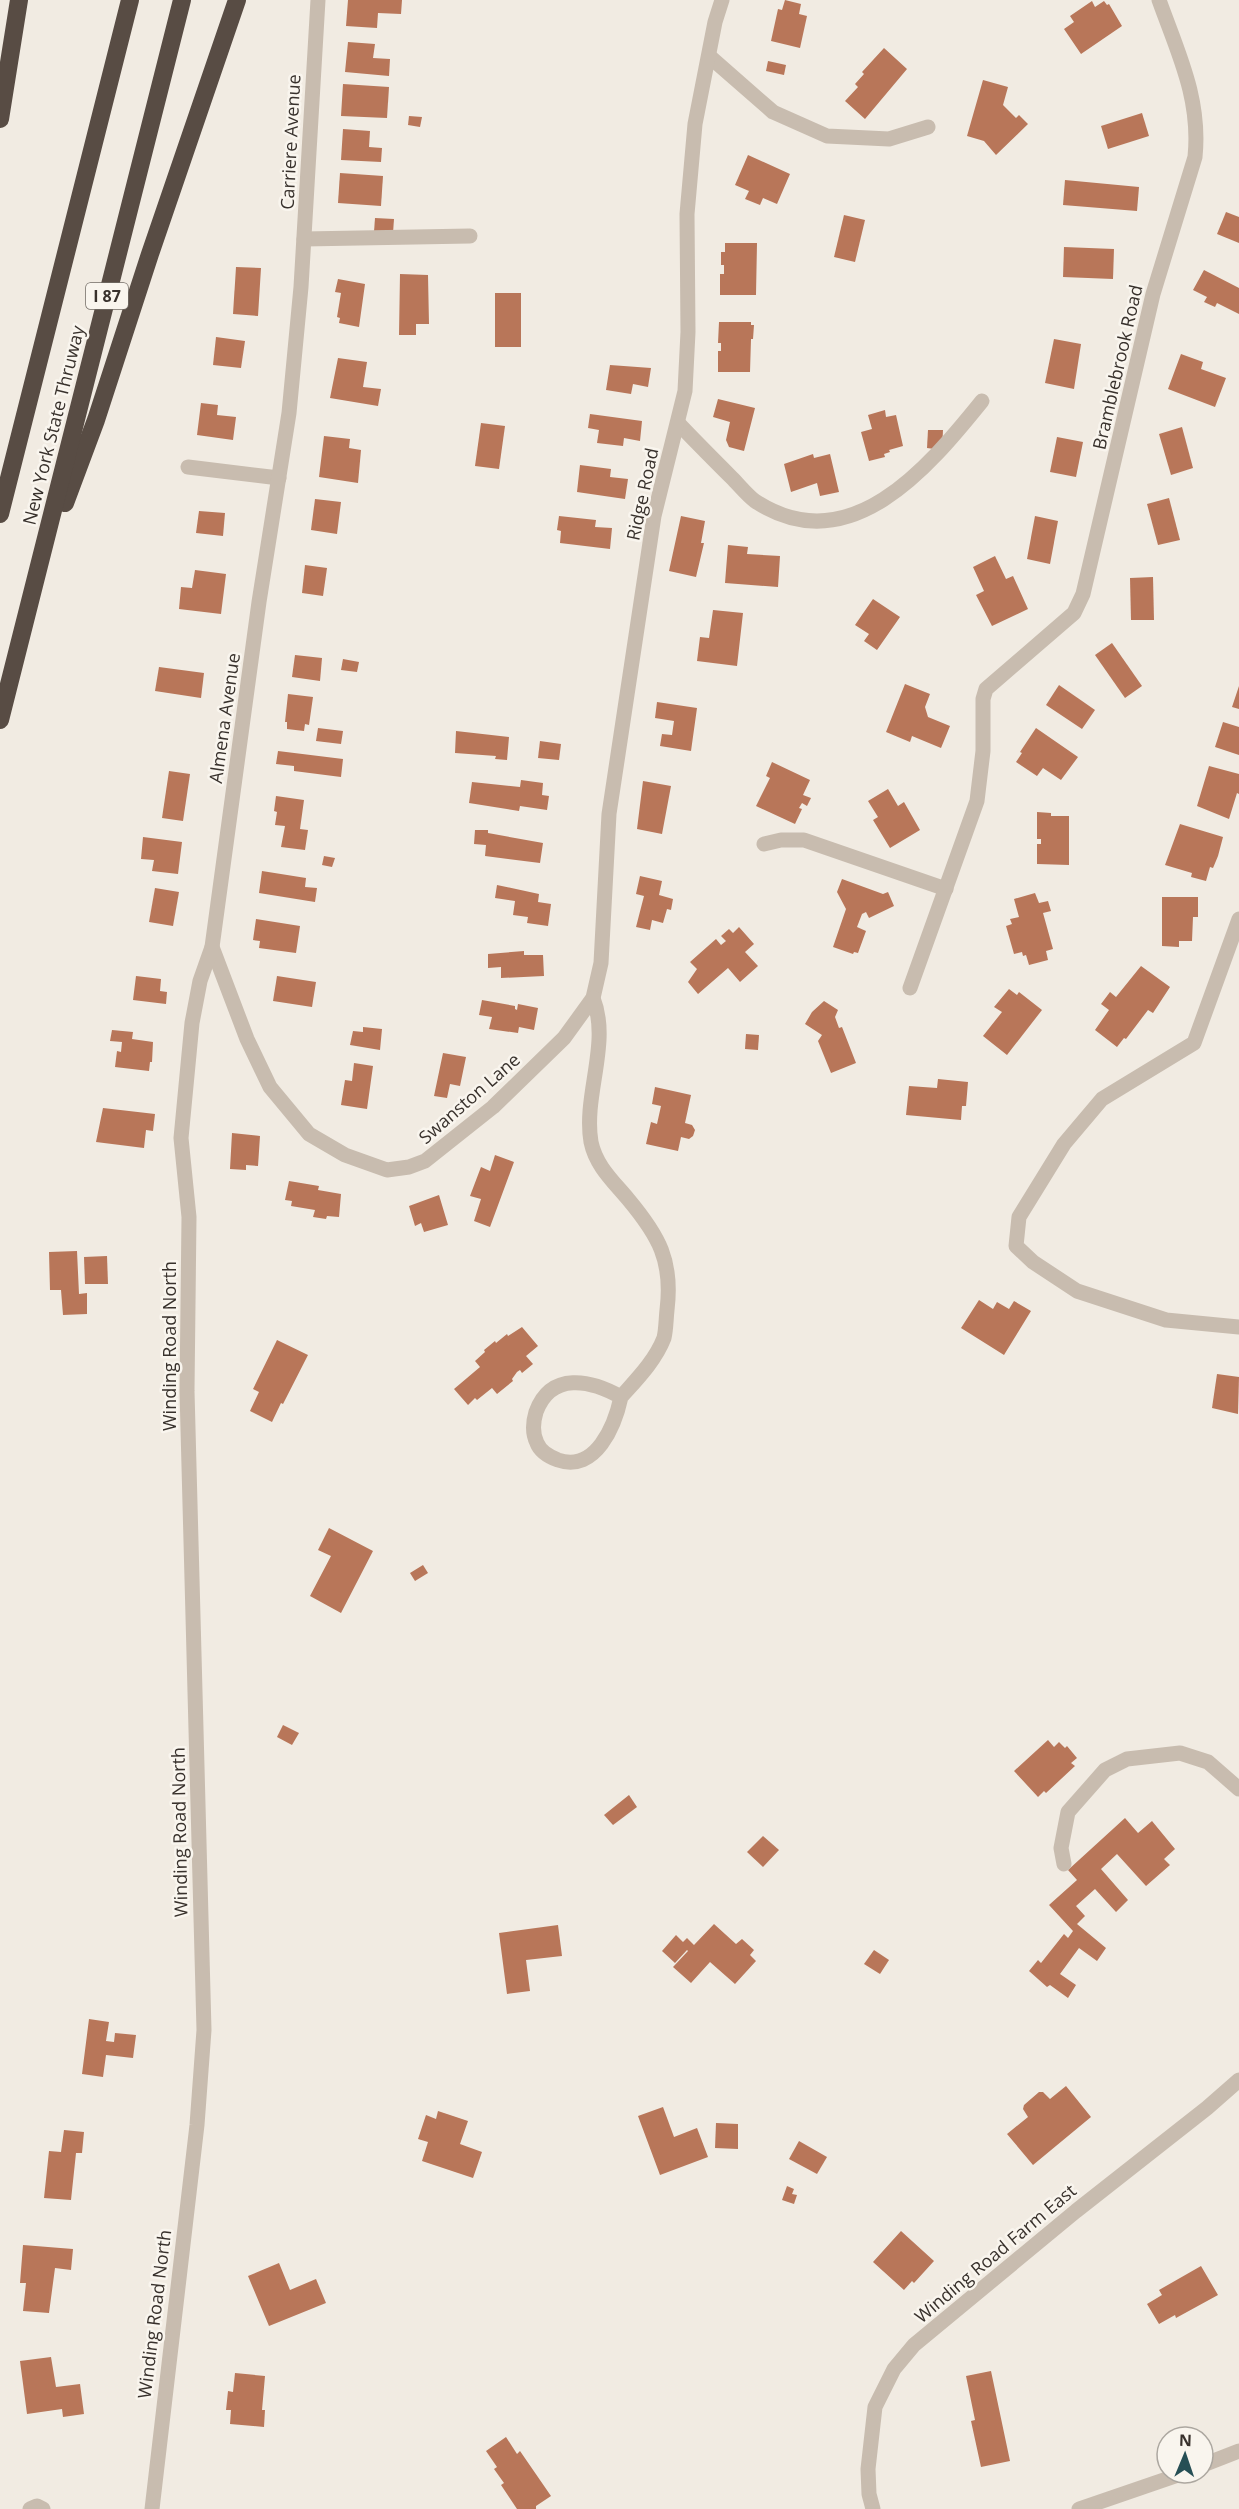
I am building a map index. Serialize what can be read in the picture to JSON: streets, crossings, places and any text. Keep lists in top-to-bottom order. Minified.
{"streets":{"highway":["I 87","New York State Thruway"],"street":["Carriere Avenue","Bramblebrook Road","Ridge Road","Almena Avenue","Swanston Lane","Winding Road North","Winding Road Farm East"]},"crossings":[["Carriere Avenue","Almena Avenue"],["Ridge Road","Swanston Lane"],["Almena Avenue","Swanston Lane"],["Almena Avenue","Winding Road North"]],"north":"top"}
